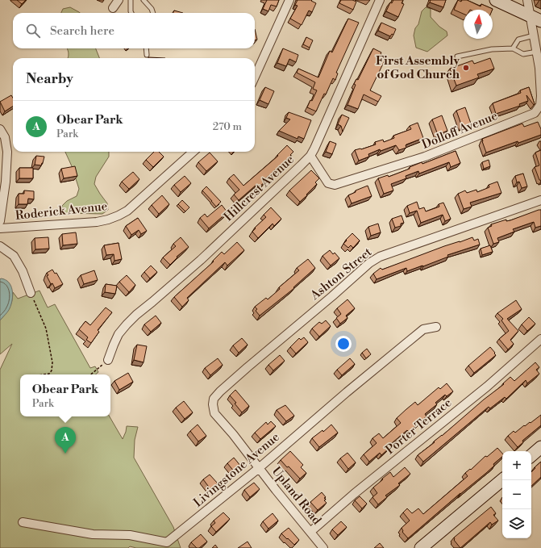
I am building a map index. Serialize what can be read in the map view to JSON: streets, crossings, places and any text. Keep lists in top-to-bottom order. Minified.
{"streets":{"street":["Dolloff Avenue","Hillcrest Avenue","Roderick Avenue","Ashton Street","Porter Terrace","Livingstone Avenue","Upland Road"]},"crossings":[["Dolloff Avenue","Hillcrest Avenue"],["Ashton Street","Upland Road"],["Porter Terrace","Upland Road"],["Livingstone Avenue","Upland Road"]],"places":["First Assembly of God Church"],"north":"top","page":{"search":"Search here","heading":"Nearby","list":[{"mark":"A","name":"Obear Park","note":"Park","value":"270 m"}],"popup":["Obear Park","Park"],"pins":"A","map_buttons":["+","−"]}}
